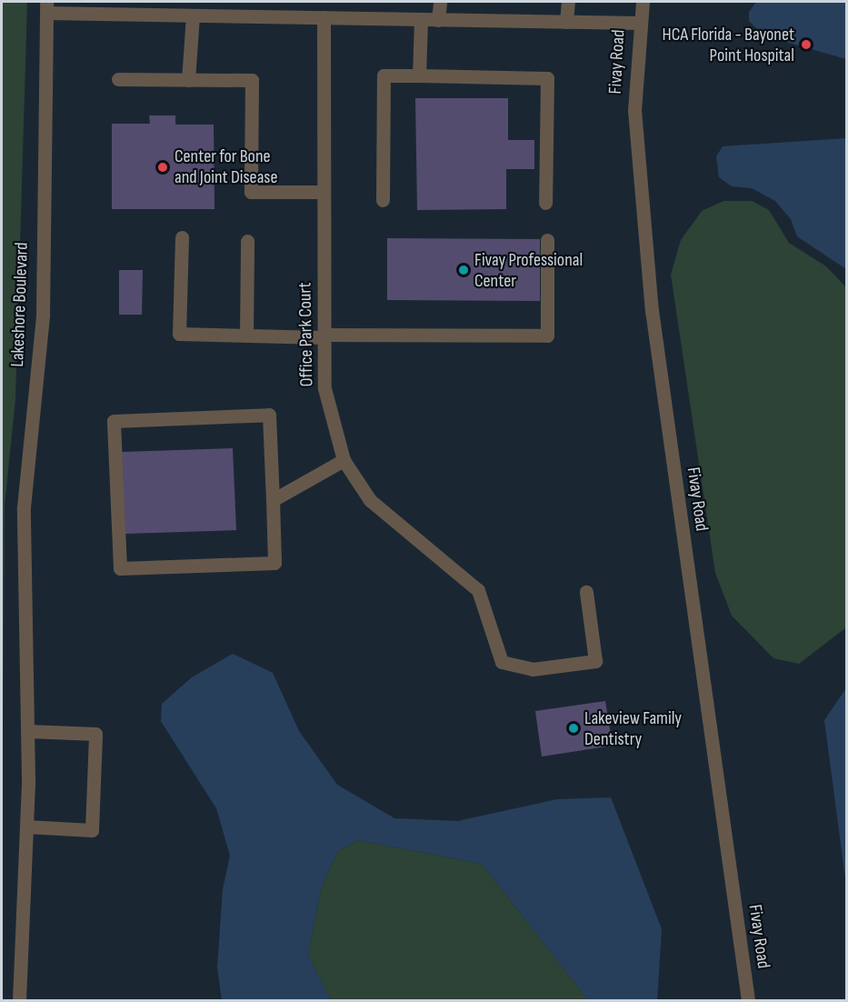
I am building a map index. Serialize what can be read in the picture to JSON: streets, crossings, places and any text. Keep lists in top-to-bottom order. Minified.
{"streets":{"street":["Fivay Road","Lakeshore Boulevard","Office Park Court"]},"places":["HCA Florida - Bayonet Point Hospital","Center for Bone and Joint Disease","Fivay Professional Center","Lakeview Family Dentistry"]}
